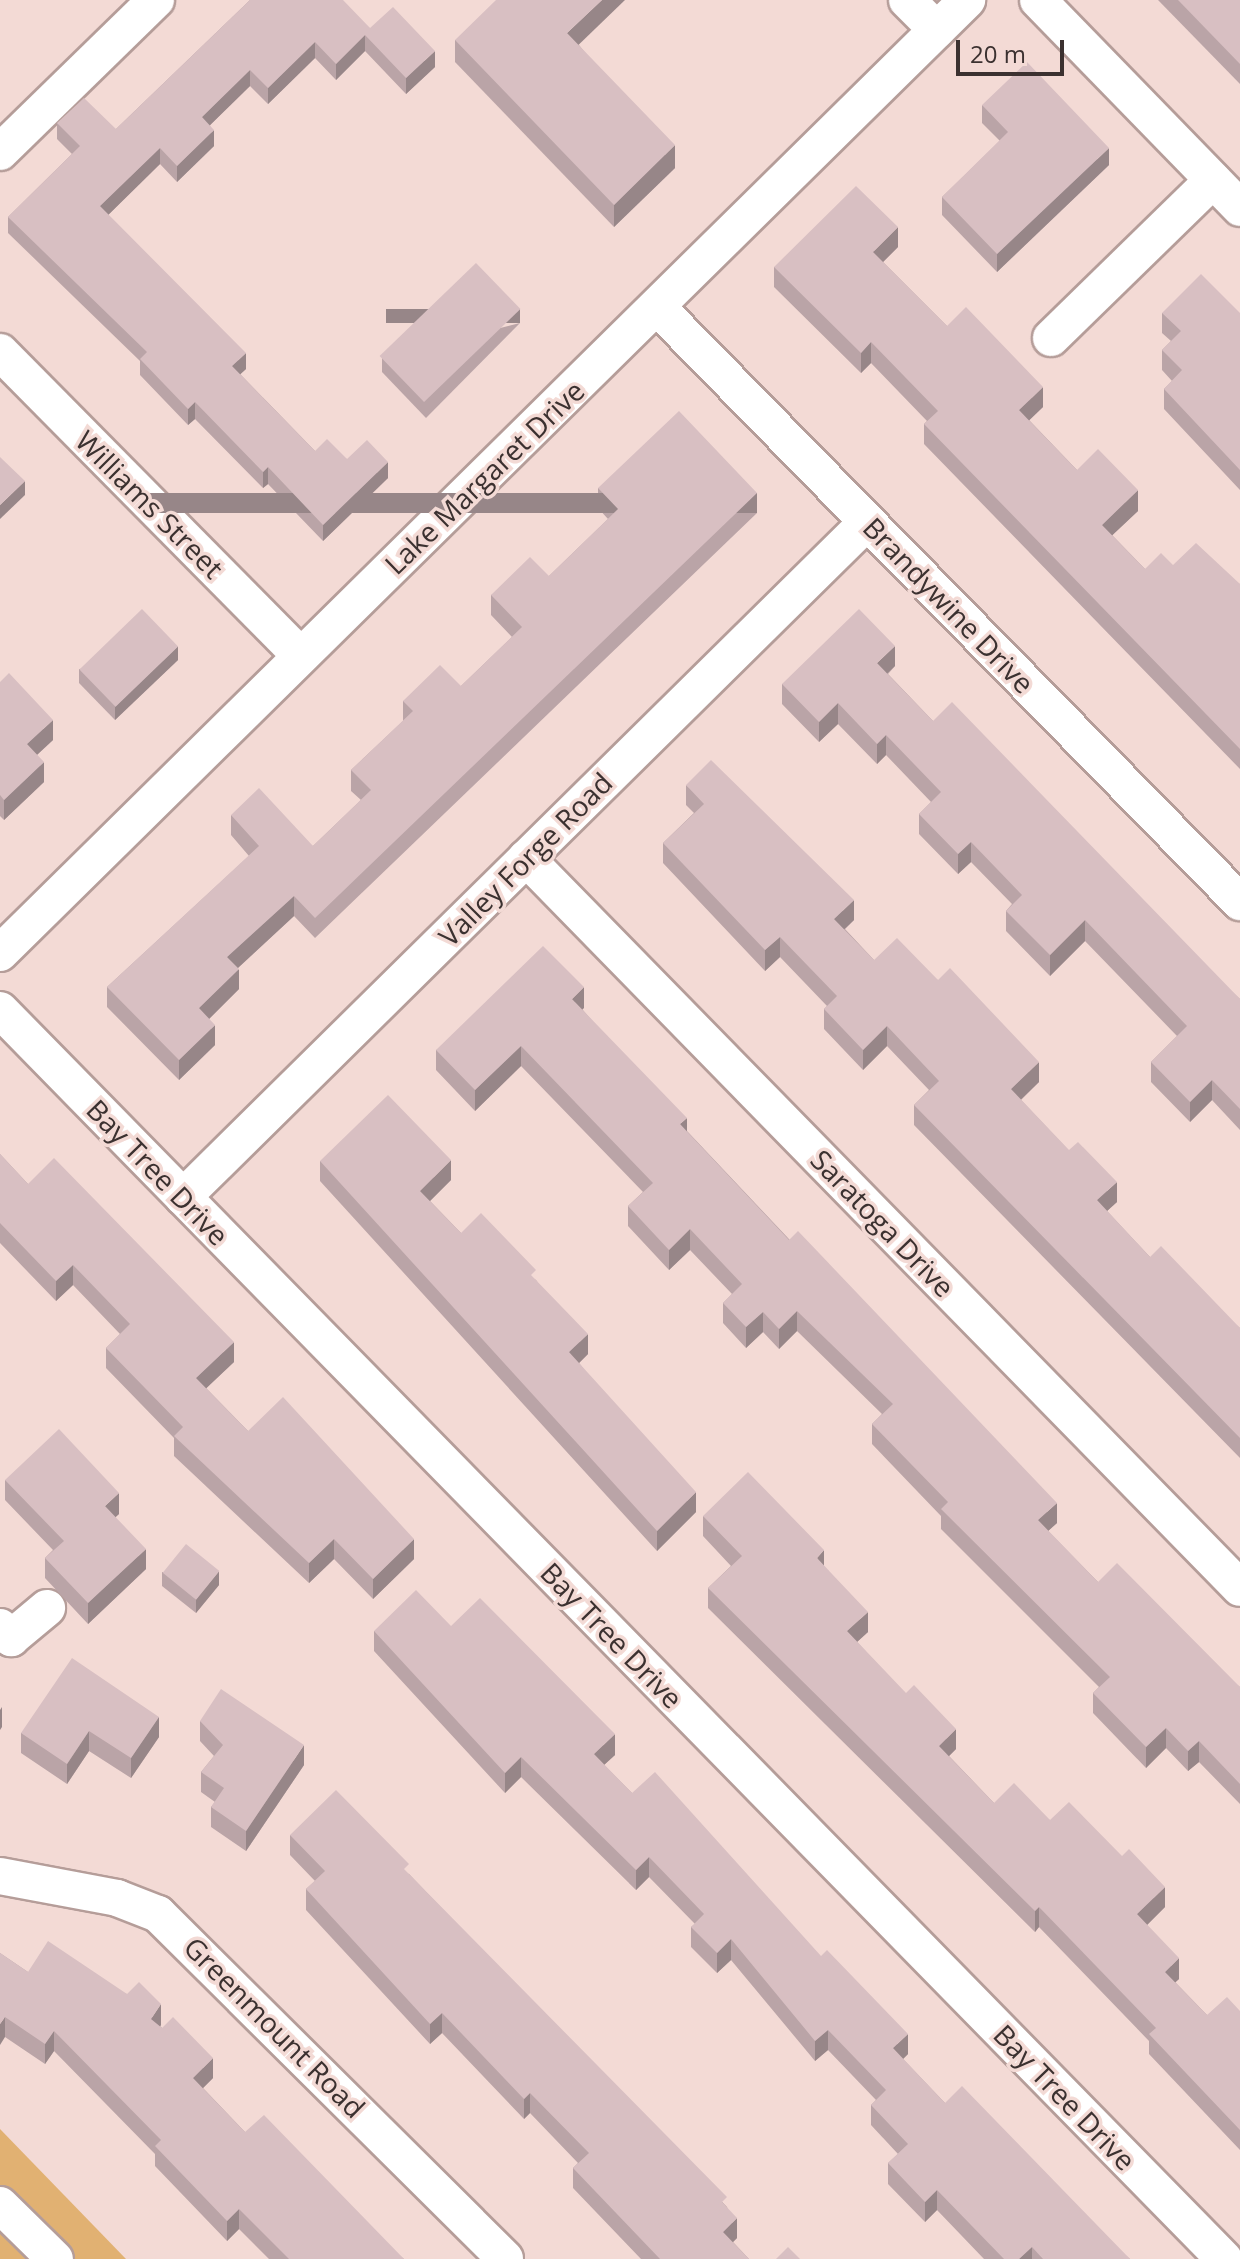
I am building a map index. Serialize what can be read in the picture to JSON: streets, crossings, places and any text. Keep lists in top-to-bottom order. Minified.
{"streets":{"street":["Lake Margaret Drive","Williams Street","Brandywine Drive","Valley Forge Road","Bay Tree Drive","Saratoga Drive","Greenmount Road"]},"crossings":[["Lake Margaret Drive","Williams Street"],["Lake Margaret Drive","Brandywine Drive"],["Brandywine Drive","Valley Forge Road"],["Valley Forge Road","Bay Tree Drive"],["Valley Forge Road","Saratoga Drive"]],"scale_bar":"20 m"}
